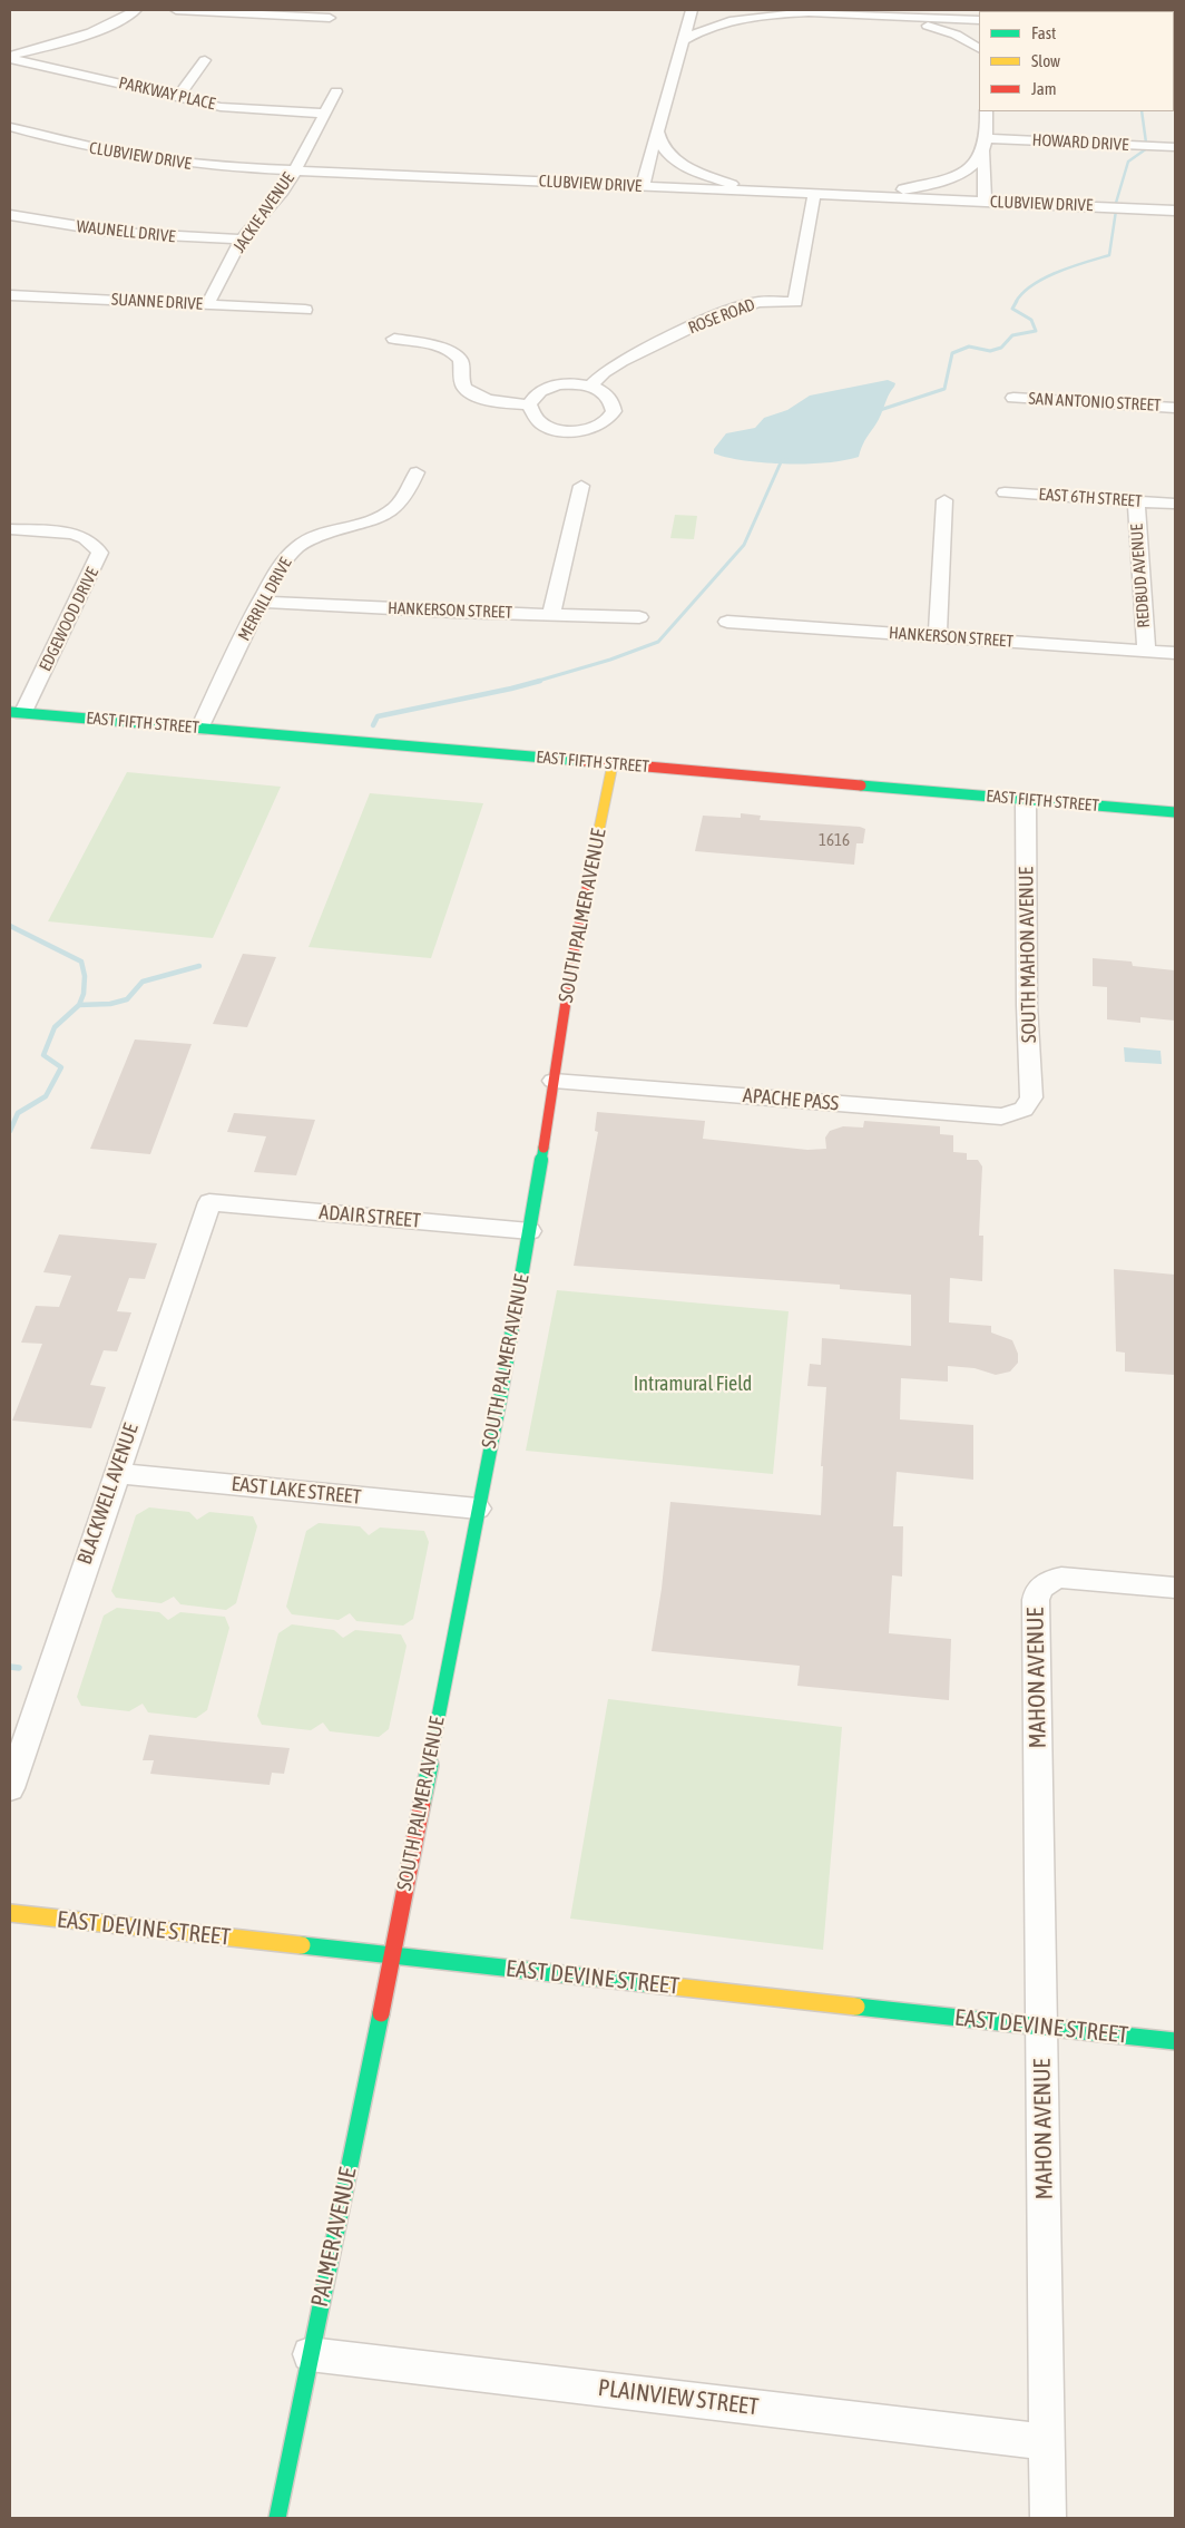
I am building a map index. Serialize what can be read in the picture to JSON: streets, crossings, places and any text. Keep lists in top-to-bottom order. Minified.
{"streets":{"street":["PARKWAY PLACE","HOWARD DRIVE","CLUBVIEW DRIVE","JACKIE AVENUE","WAUNELL DRIVE","SUANNE DRIVE","ROSE ROAD","SAN ANTONIO STREET","EAST 6TH STREET","REDBUD AVENUE","MERRILL DRIVE","HANKERSON STREET","EDGEWOOD DRIVE","EAST FIFTH STREET","SOUTH PALMER AVENUE","SOUTH MAHON AVENUE","APACHE PASS","ADAIR STREET","EAST LAKE STREET","BLACKWELL AVENUE","MAHON AVENUE","EAST DEVINE STREET","PALMER AVENUE","PLAINVIEW STREET"]},"crossings":[["PARKWAY PLACE","JACKIE AVENUE"],["CLUBVIEW DRIVE","JACKIE AVENUE"],["CLUBVIEW DRIVE","ROSE ROAD"],["JACKIE AVENUE","WAUNELL DRIVE"],["JACKIE AVENUE","SUANNE DRIVE"],["EAST 6TH STREET","REDBUD AVENUE"],["REDBUD AVENUE","HANKERSON STREET"],["MERRILL DRIVE","HANKERSON STREET"],["MERRILL DRIVE","EAST FIFTH STREET"],["EDGEWOOD DRIVE","EAST FIFTH STREET"],["EAST FIFTH STREET","SOUTH PALMER AVENUE"],["EAST FIFTH STREET","SOUTH MAHON AVENUE"],["SOUTH PALMER AVENUE","APACHE PASS"],["SOUTH PALMER AVENUE","ADAIR STREET"],["SOUTH PALMER AVENUE","EAST LAKE STREET"],["SOUTH PALMER AVENUE","EAST DEVINE STREET"],["SOUTH PALMER AVENUE","PALMER AVENUE"],["SOUTH MAHON AVENUE","APACHE PASS"],["ADAIR STREET","BLACKWELL AVENUE"],["EAST LAKE STREET","BLACKWELL AVENUE"],["MAHON AVENUE","EAST DEVINE STREET"],["MAHON AVENUE","PLAINVIEW STREET"],["EAST DEVINE STREET","PALMER AVENUE"],["PALMER AVENUE","PLAINVIEW STREET"]],"parks":["Intramural Field"],"house_numbers":["1616"],"legend":["Fast","Slow","Jam"]}
